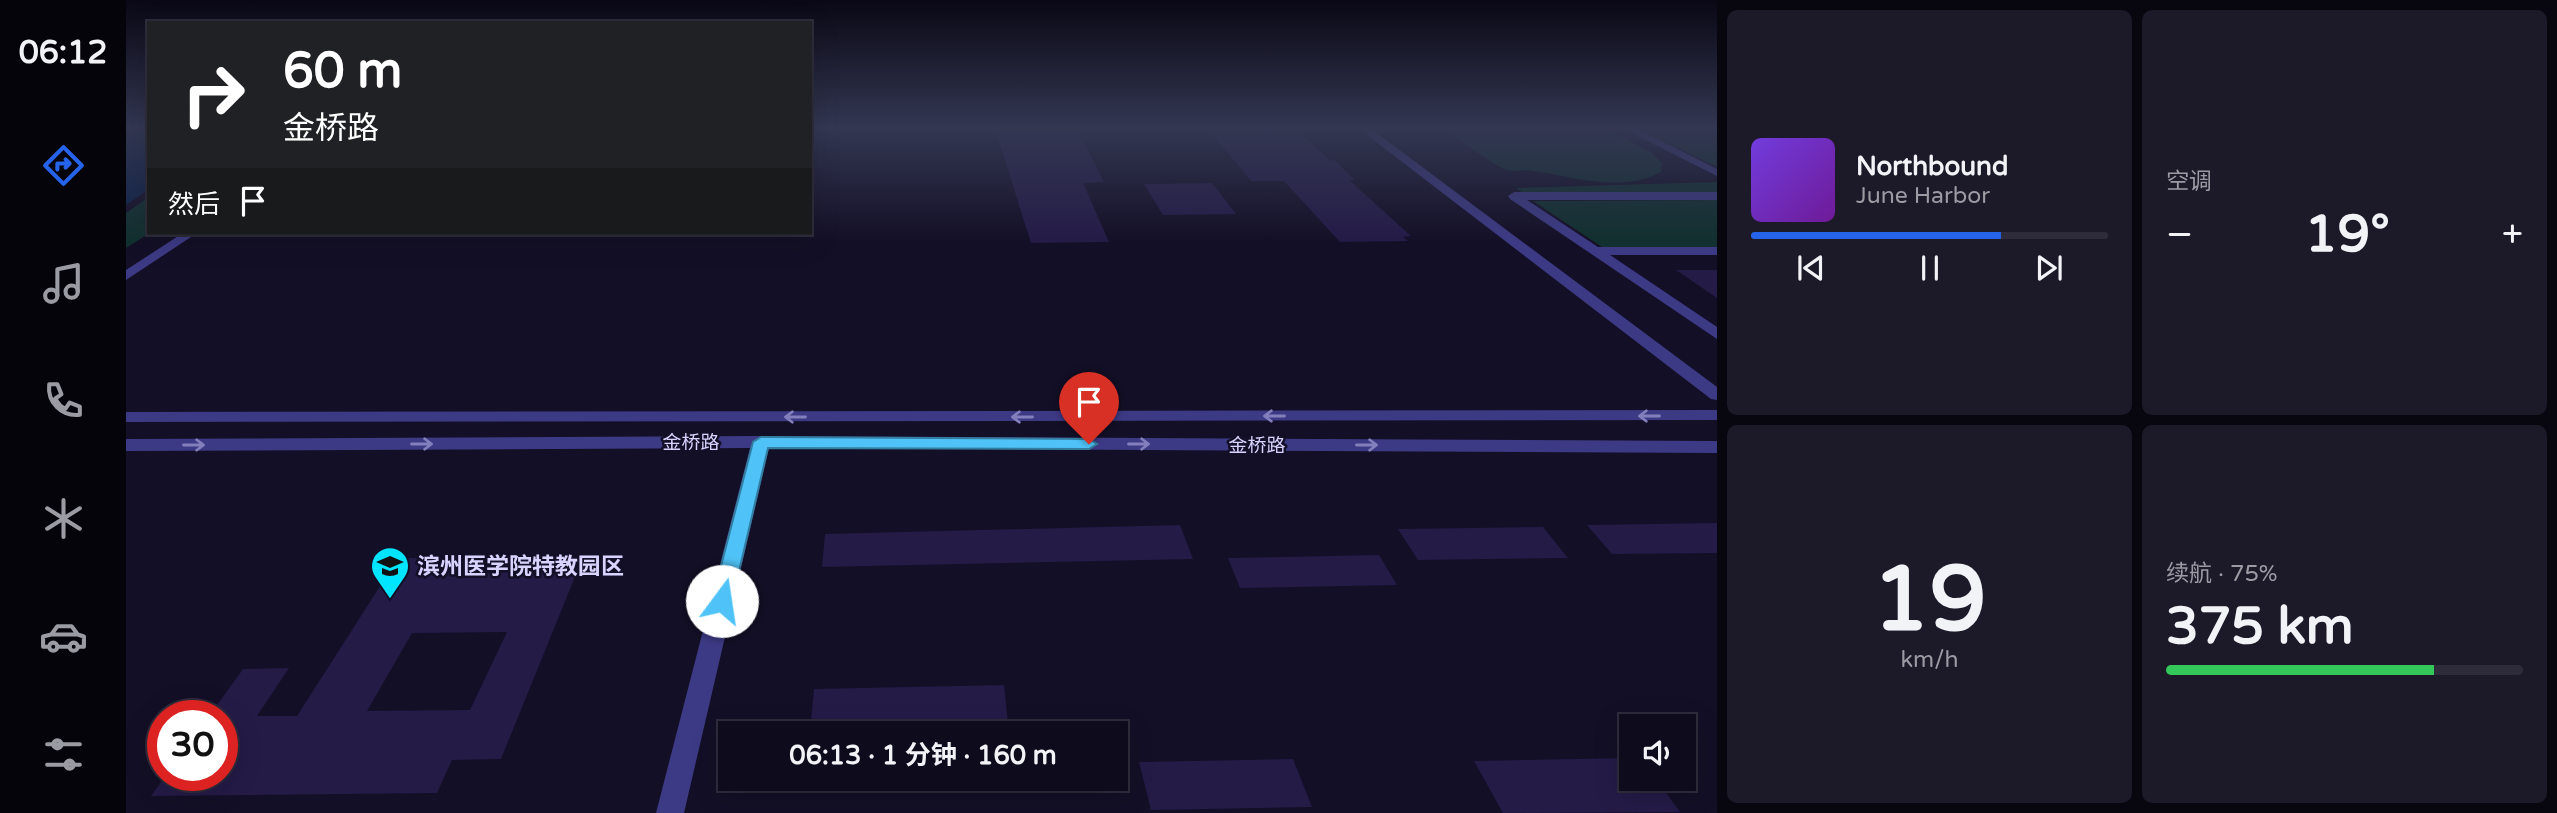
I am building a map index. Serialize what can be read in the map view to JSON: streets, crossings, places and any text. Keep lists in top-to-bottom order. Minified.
{"streets":{"street":["金桥路"]},"places":{"school or university":["滨州医学院特教园区"]},"page":{"tabs":"06:12","tile":["空调",["19","km/h"],["续航 · 75%","375 km"]],"turn":["60 m","金桥路"],"song":["Northbound","June Harbor"],"then":"然后","heat":["−","19°","+"],"limit":"30","trip":"06:13 · 1 分钟 · 160 m"}}
